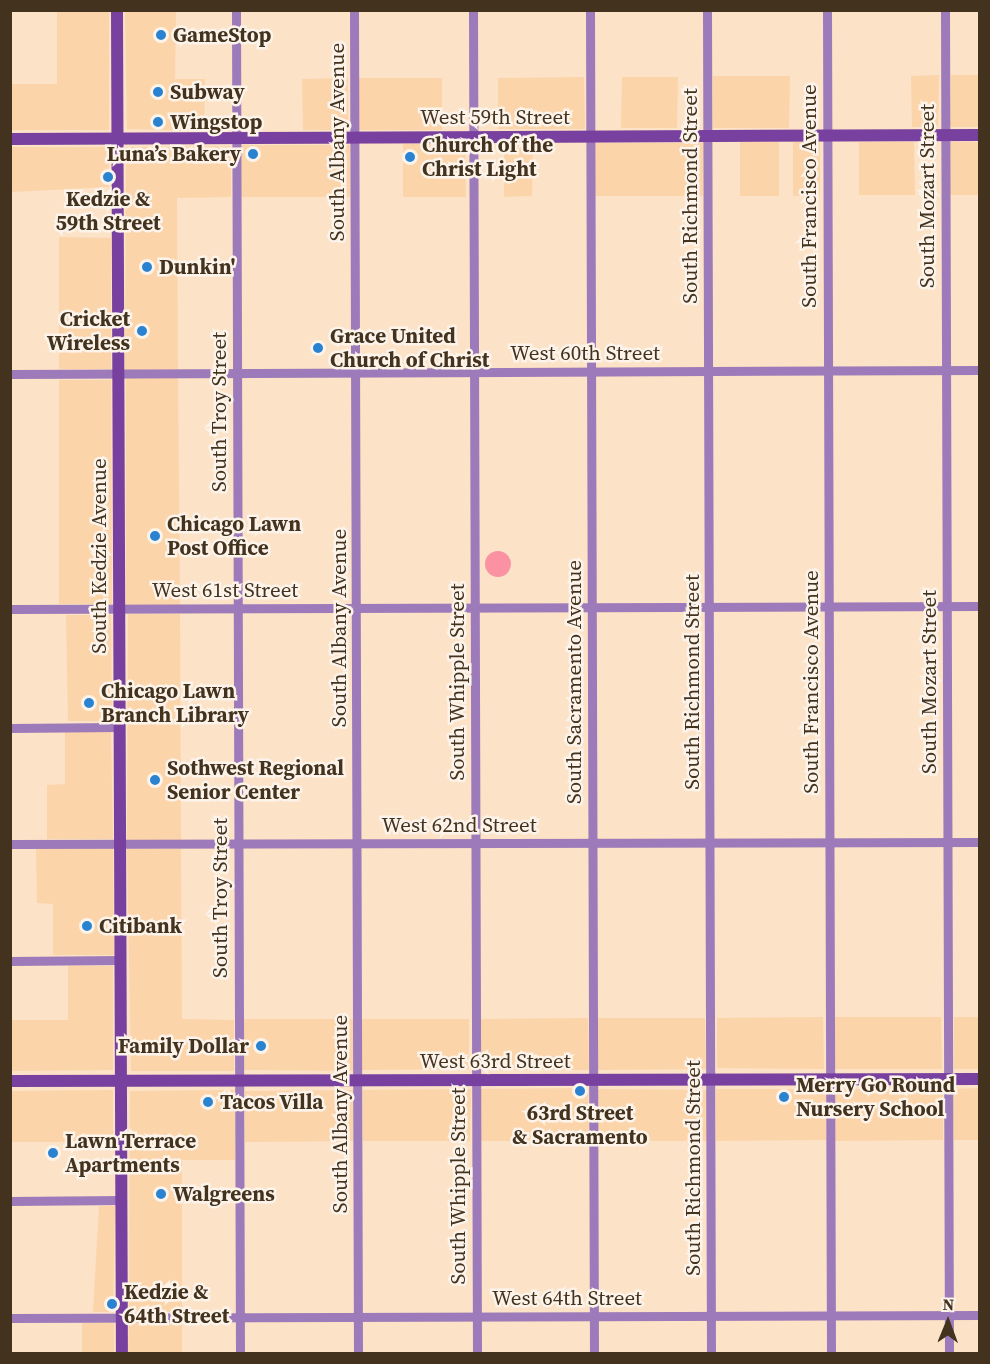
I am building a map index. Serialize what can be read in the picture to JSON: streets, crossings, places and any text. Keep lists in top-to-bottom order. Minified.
{"streets":{"main road":["West 59th Street","South Kedzie Avenue","West 63rd Street"],"street":["South Albany Avenue","South Richmond Street","South Francisco Avenue","South Mozart Street","West 60th Street","South Troy Street","West 61st Street","South Whipple Street","South Sacramento Avenue","West 62nd Street","West 64th Street"]},"crossings":[["West 59th Street","South Albany Avenue"],["West 59th Street","South Richmond Street"],["West 59th Street","South Francisco Avenue"],["West 59th Street","South Mozart Street"],["West 59th Street","South Troy Street"],["West 59th Street","South Kedzie Avenue"],["West 59th Street","South Whipple Street"],["West 59th Street","South Sacramento Avenue"],["South Albany Avenue","West 60th Street"],["South Albany Avenue","West 61st Street"],["South Albany Avenue","West 62nd Street"],["South Albany Avenue","West 63rd Street"],["South Albany Avenue","West 64th Street"],["South Richmond Street","West 60th Street"],["South Richmond Street","West 61st Street"],["South Richmond Street","West 62nd Street"],["South Richmond Street","West 63rd Street"],["South Richmond Street","West 64th Street"],["South Francisco Avenue","West 60th Street"],["South Francisco Avenue","West 61st Street"],["South Francisco Avenue","West 62nd Street"],["South Francisco Avenue","West 63rd Street"],["South Francisco Avenue","West 64th Street"],["South Mozart Street","West 60th Street"],["South Mozart Street","West 61st Street"],["South Mozart Street","West 62nd Street"],["South Mozart Street","West 63rd Street"],["South Mozart Street","West 64th Street"],["West 60th Street","South Troy Street"],["West 60th Street","South Kedzie Avenue"],["West 60th Street","South Whipple Street"],["West 60th Street","South Sacramento Avenue"],["South Troy Street","West 61st Street"],["South Troy Street","West 62nd Street"],["South Troy Street","West 63rd Street"],["South Troy Street","West 64th Street"],["South Kedzie Avenue","West 61st Street"],["South Kedzie Avenue","West 62nd Street"],["South Kedzie Avenue","West 63rd Street"],["South Kedzie Avenue","West 64th Street"],["West 61st Street","South Whipple Street"],["West 61st Street","South Sacramento Avenue"],["South Whipple Street","West 62nd Street"],["South Whipple Street","West 63rd Street"],["South Whipple Street","West 64th Street"],["South Sacramento Avenue","West 62nd Street"],["South Sacramento Avenue","West 63rd Street"],["South Sacramento Avenue","West 64th Street"]],"places":["GameStop","Subway","Wingstop","Luna’s Bakery","Church of the Christ Light","Kedzie & 59th Street","Dunkin'","Cricket Wireless","Grace United Church of Christ","Chicago Lawn Post Office","Chicago Lawn Branch Library","Sothwest Regional Senior Center","Citibank","Family Dollar","63rd Street & Sacramento","Merry Go Round Nursery School","Tacos Villa","Lawn Terrace Apartments","Walgreens","Kedzie & 64th Street"],"north":"top"}
